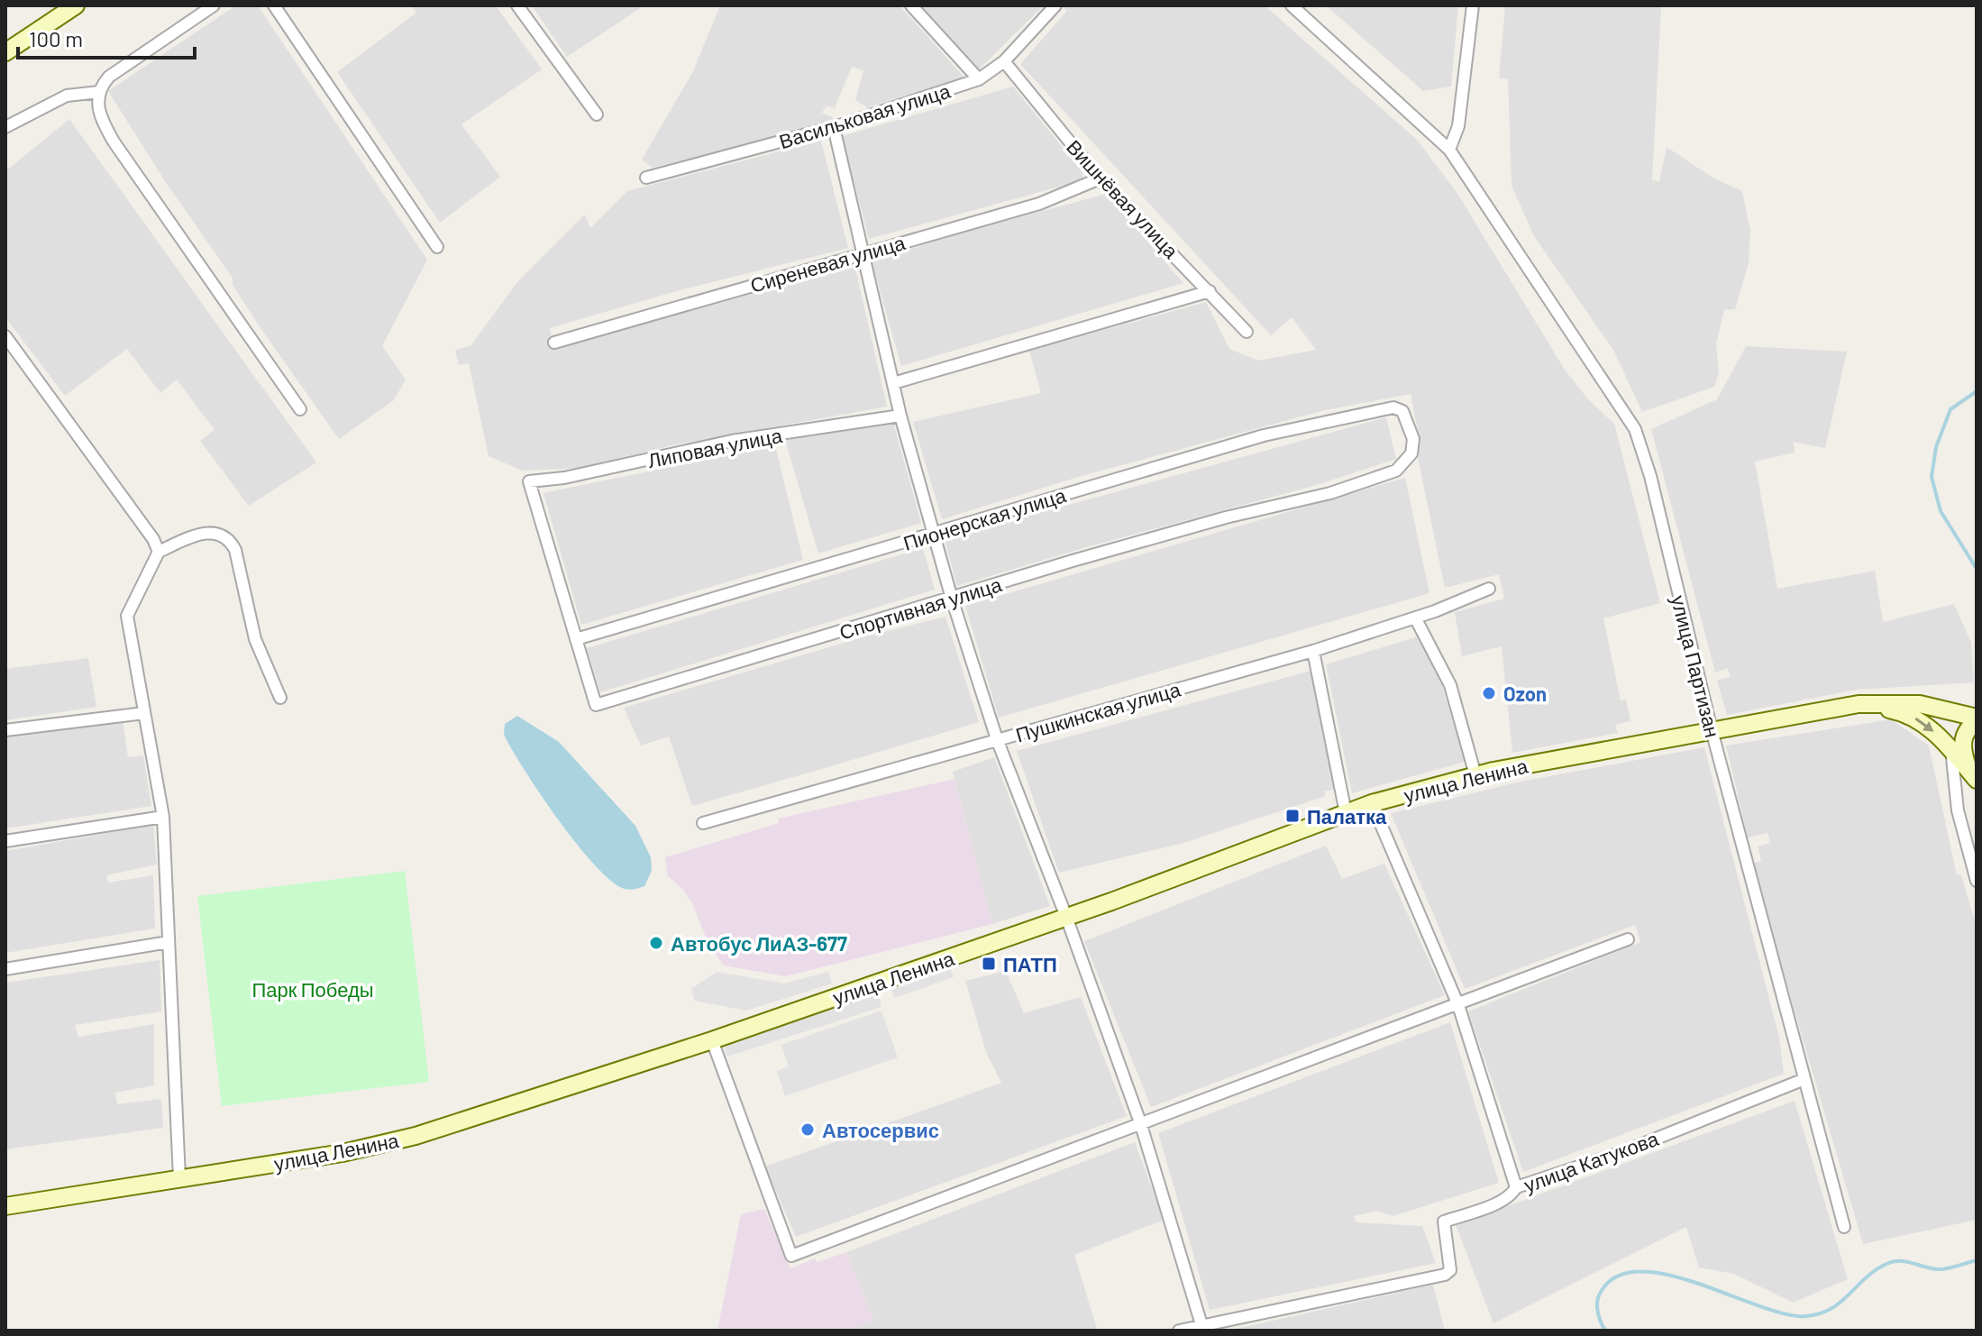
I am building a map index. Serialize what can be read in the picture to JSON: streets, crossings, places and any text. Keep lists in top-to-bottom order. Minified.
{"streets":{"main road":["улица Ленина"],"street":["Васильковая улица","Вишнёвая улица","Сиреневая улица","Липовая улица","Пионерская улица","Спортивная улица","улица Партизан","Пушкинская улица","улица Катукова"]},"crossings":[["Васильковая улица","Вишнёвая улица"],["Вишнёвая улица","Сиреневая улица"],["Липовая улица","Спортивная улица"],["Пионерская улица","Спортивная улица"],["улица Партизан","улица Ленина"],["улица Партизан","улица Катукова"]],"parks":["Парк Победы"],"places":{"other":["Ozon","Автобус ЛиАЗ-677","Автосервис"],"transit":["Палатка","ПАТП"]},"scale_bar":"100 m"}
